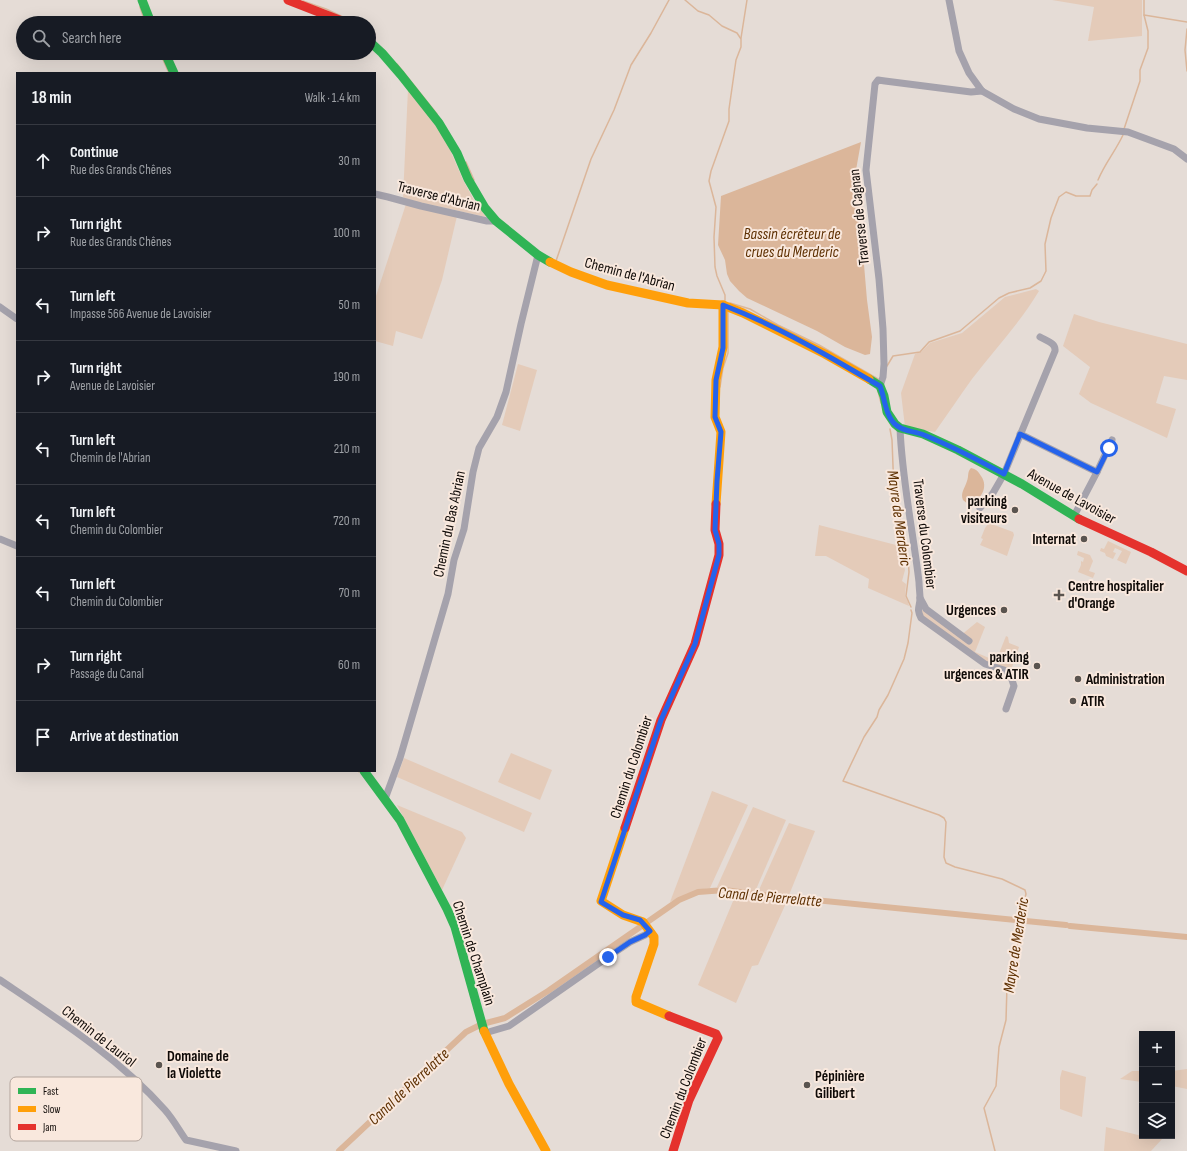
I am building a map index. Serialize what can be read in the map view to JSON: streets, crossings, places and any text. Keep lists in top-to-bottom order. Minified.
{"streets":{"street":["Traverse d'Abrian","Traverse de Cagnan","Chemin de l'Abrian","Avenue de Lavoisier","Chemin du Bas Abrian","Traverse du Colombier","Chemin du Colombier","Chemin de Champlain","Chemin de Lauriol"]},"crossings":[["Traverse d'Abrian","Chemin de l'Abrian"],["Traverse de Cagnan","Chemin de l'Abrian"],["Chemin de l'Abrian","Chemin du Bas Abrian"],["Chemin de l'Abrian","Chemin du Colombier"],["Avenue de Lavoisier","Traverse du Colombier"],["Chemin du Bas Abrian","Chemin de Champlain"]],"water":["Bassin écrêteur de crues du Merderic","Mayre de Merderic","Canal de Pierrelatte"],"places":{"other":["parking visiteurs","Internat","Urgences","parking urgences & ATIR","Administration","ATIR","Domaine de la Violette","Pépinière Gilibert"],"health":["Centre hospitalier d'Orange"]},"legend":["Fast","Slow","Jam"],"page":{"search":"Search here","heading":["18 min","Walk · 1.4 km"],"list":[["Continue","Rue des Grands Chênes","30 m"],["Turn right","Rue des Grands Chênes","100 m"],["Turn left","Impasse 566 Avenue de Lavoisier","50 m"],["Turn right","Avenue de Lavoisier","190 m"],["Turn left","Chemin de l'Abrian","210 m"],["Turn left","Chemin du Colombier","720 m"],["Turn left","Chemin du Colombier","70 m"],["Turn right","Passage du Canal","60 m"],"Arrive at destination"],"map_buttons":["+","−"]}}
